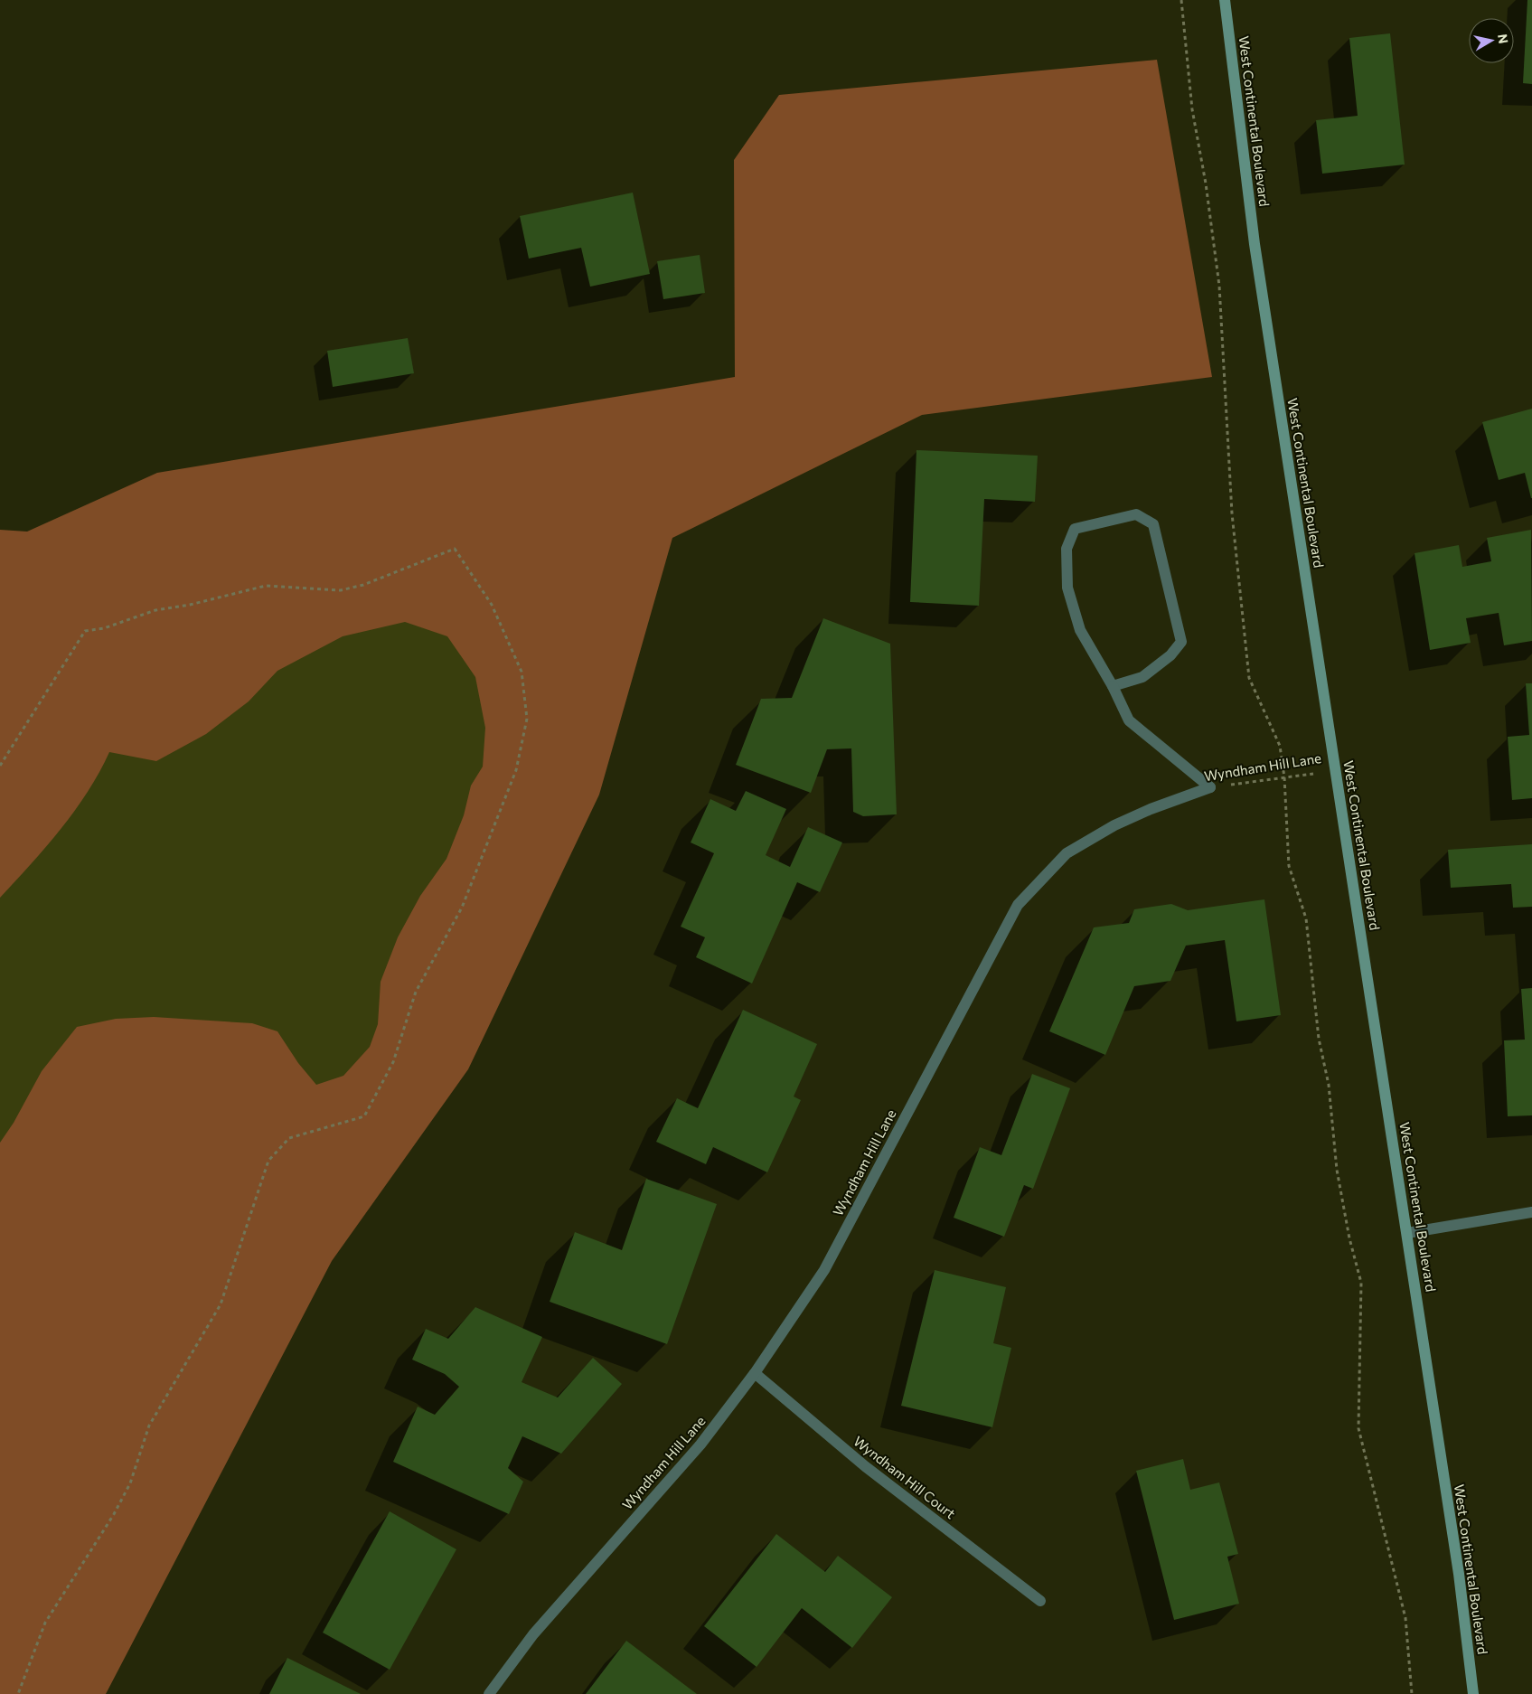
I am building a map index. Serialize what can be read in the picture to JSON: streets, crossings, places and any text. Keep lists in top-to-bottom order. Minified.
{"streets":{"main road":["West Continental Boulevard"],"street":["Wyndham Hill Lane","Wyndham Hill Court"]},"crossings":[["West Continental Boulevard","Wyndham Hill Lane"],["Wyndham Hill Lane","Wyndham Hill Court"]],"north":"right"}
